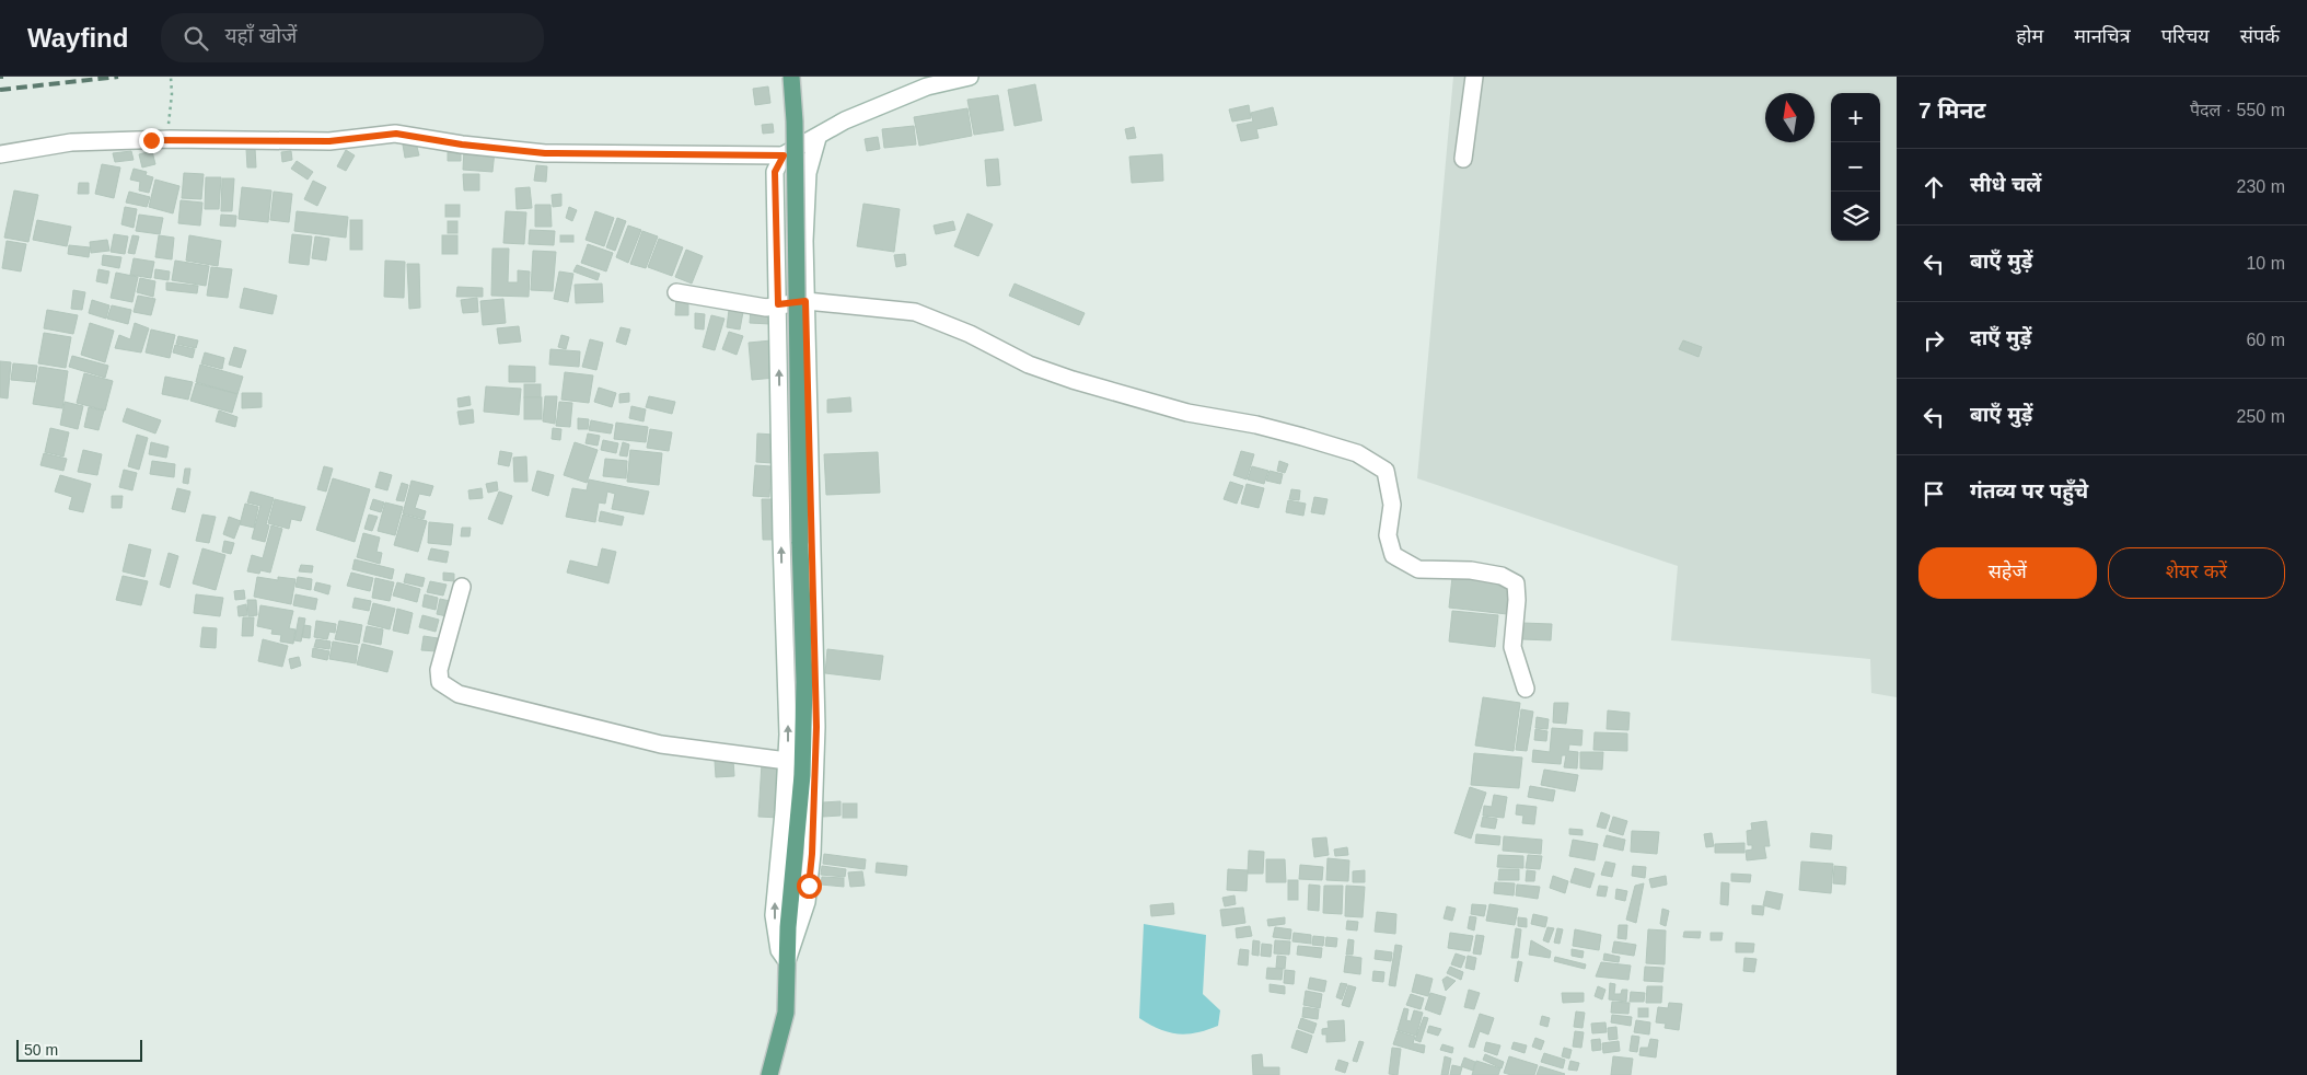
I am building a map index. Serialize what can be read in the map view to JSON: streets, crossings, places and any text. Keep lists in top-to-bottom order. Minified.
{"scale_bar":"50 m","north":"top","page":{"header":"Wayfind","search":"यहाँ खोजें","nav":["होम","मानचित्र","परिचय","संपर्क"],"heading":["7 मिनट","पैदल · 550 m"],"map_buttons":["+","−"],"list":[["सीधे चलें","230 m"],["बाएँ मुड़ें","10 m"],["दाएँ मुड़ें","60 m"],["बाएँ मुड़ें","250 m"],"गंतव्य पर पहुँचे"],"buttons":["सहेजें","शेयर करें"],"scale":"50 m"}}
